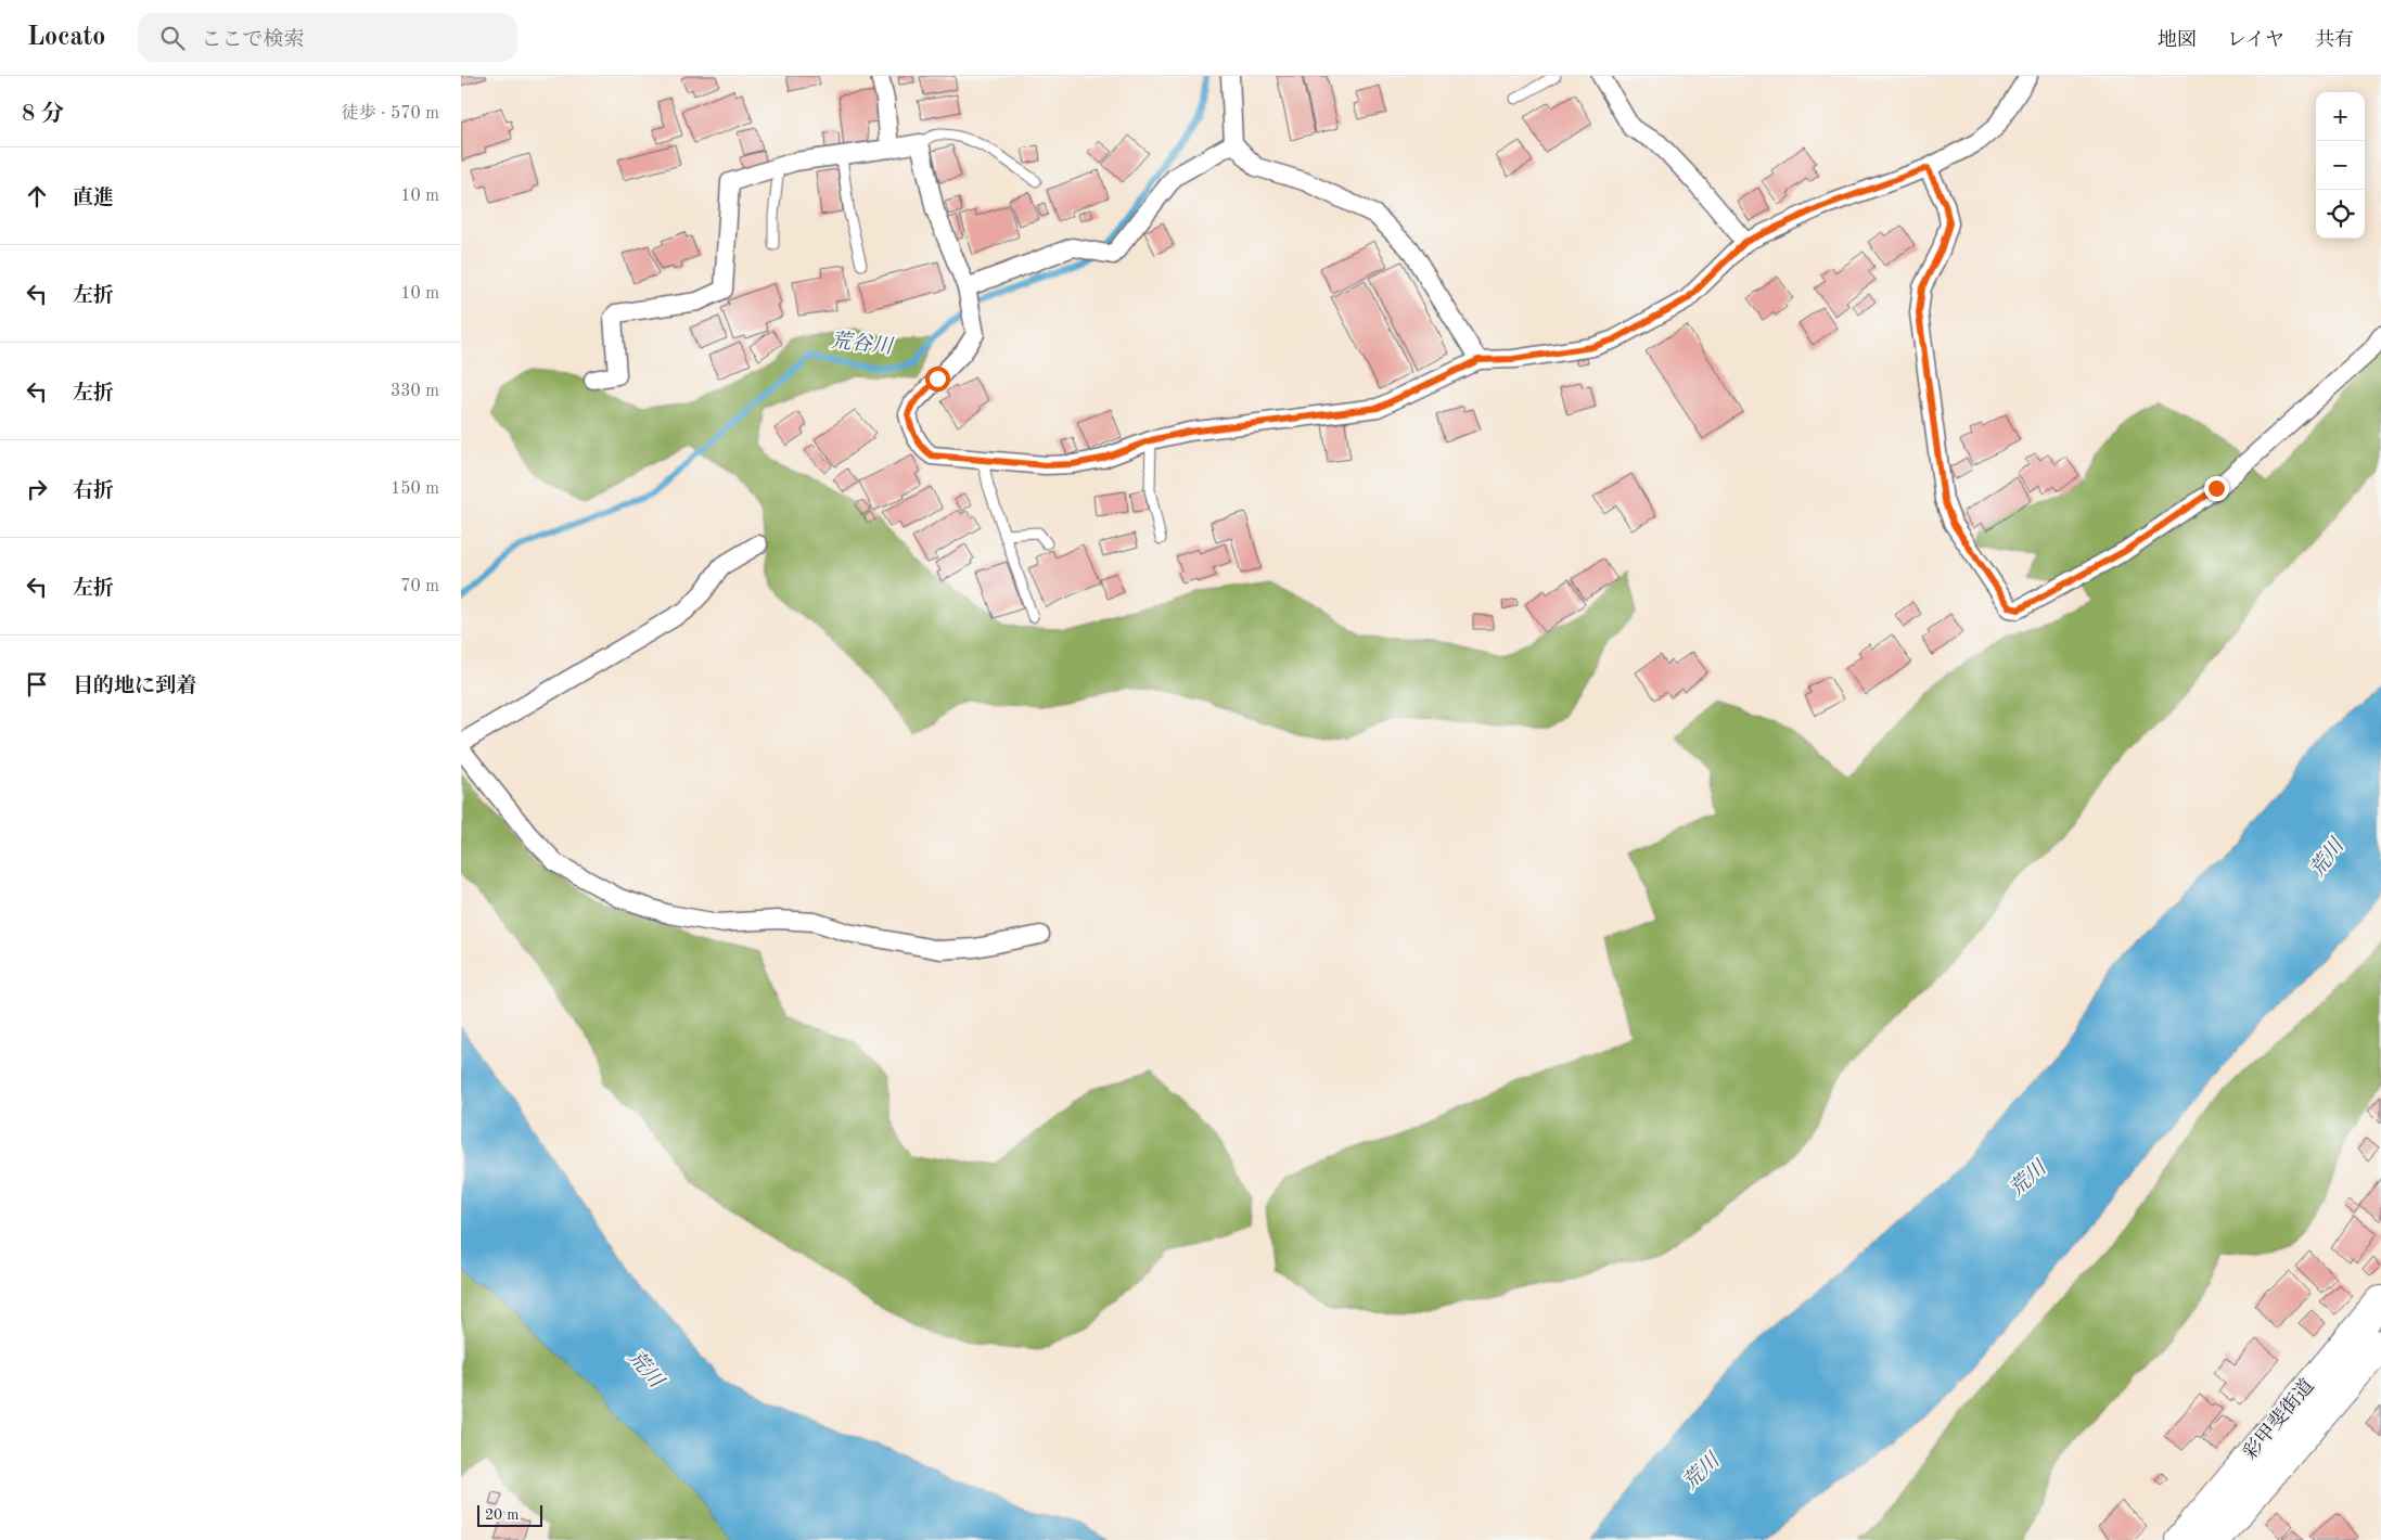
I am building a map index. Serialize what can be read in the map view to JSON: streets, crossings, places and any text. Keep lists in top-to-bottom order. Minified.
{"streets":{"highway":["彩甲斐街道"]},"water":["荒谷川","荒川"],"scale_bar":"20 m","page":{"header":"Locato","search":"ここで検索","nav":["地図","レイヤ","共有"],"heading":["8 分","徒歩 · 570 m"],"map_buttons":["+","−"],"list":[["直進","10 m"],["左折","10 m"],["左折","330 m"],["右折","150 m"],["左折","70 m"],"目的地に到着"],"scale":"20 m"}}
